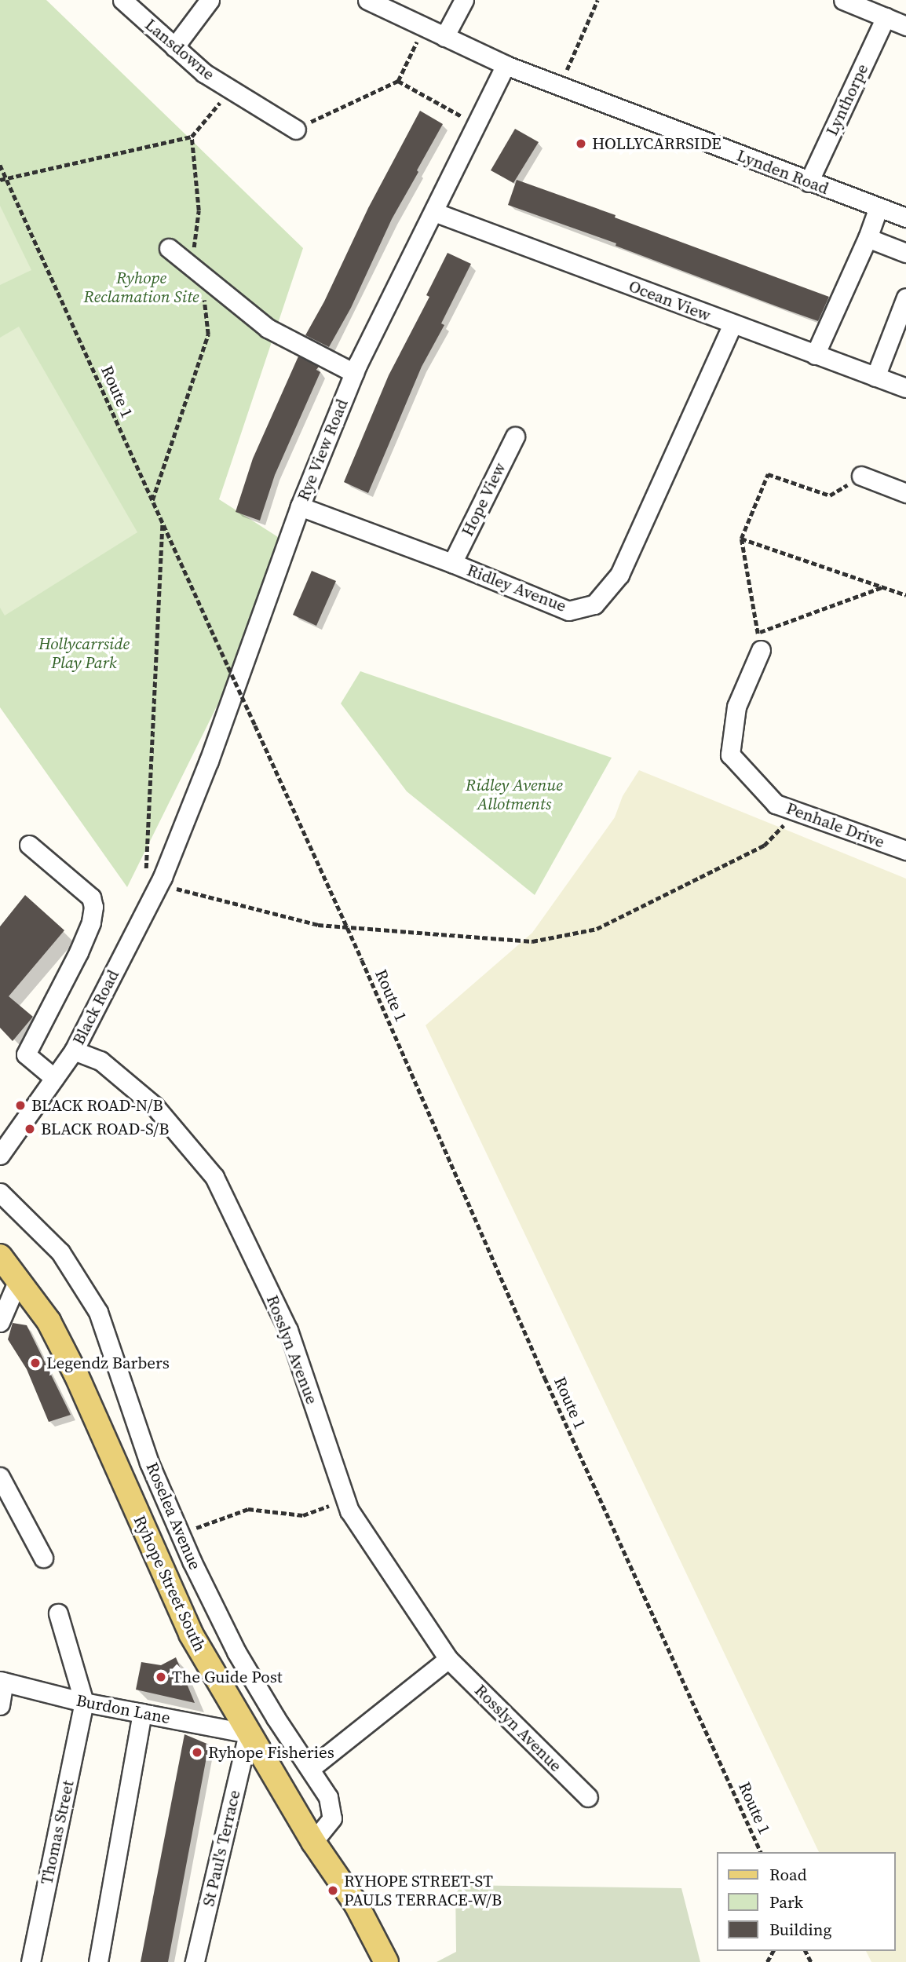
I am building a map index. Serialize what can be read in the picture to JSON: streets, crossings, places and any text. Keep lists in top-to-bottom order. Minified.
{"streets":{"main road":["Ryhope Street South"],"street":["Lansdowne","Lynthorpe","Lynden Road","Ocean View","Rye View Road","Hope View","Ridley Avenue","Penhale Drive","Black Road","Rosslyn Avenue","Roselea Avenue","Burdon Lane","Thomas Street","St Paul's Terrace"],"path":["Route 1"]},"crossings":[["Lynthorpe","Lynden Road"],["Lynden Road","Rye View Road"],["Ocean View","Rye View Road"],["Ocean View","Ridley Avenue"],["Rye View Road","Ridley Avenue"],["Rye View Road","Black Road"],["Hope View","Ridley Avenue"],["Black Road","Rosslyn Avenue"],["Roselea Avenue","Ryhope Street South"],["Ryhope Street South","Burdon Lane"],["Ryhope Street South","St Paul's Terrace"],["Burdon Lane","Thomas Street"],["Burdon Lane","St Paul's Terrace"]],"parks":["Ryhope Reclamation Site","Hollycarrside Play Park","Ridley Avenue Allotments"],"places":["HOLLYCARRSIDE","BLACK ROAD-N/B","BLACK ROAD-S/B","Legendz Barbers","The Guide Post","Ryhope Fisheries","RYHOPE STREET-ST PAULS TERRACE-W/B"],"legend":["Road","Park","Building"]}
